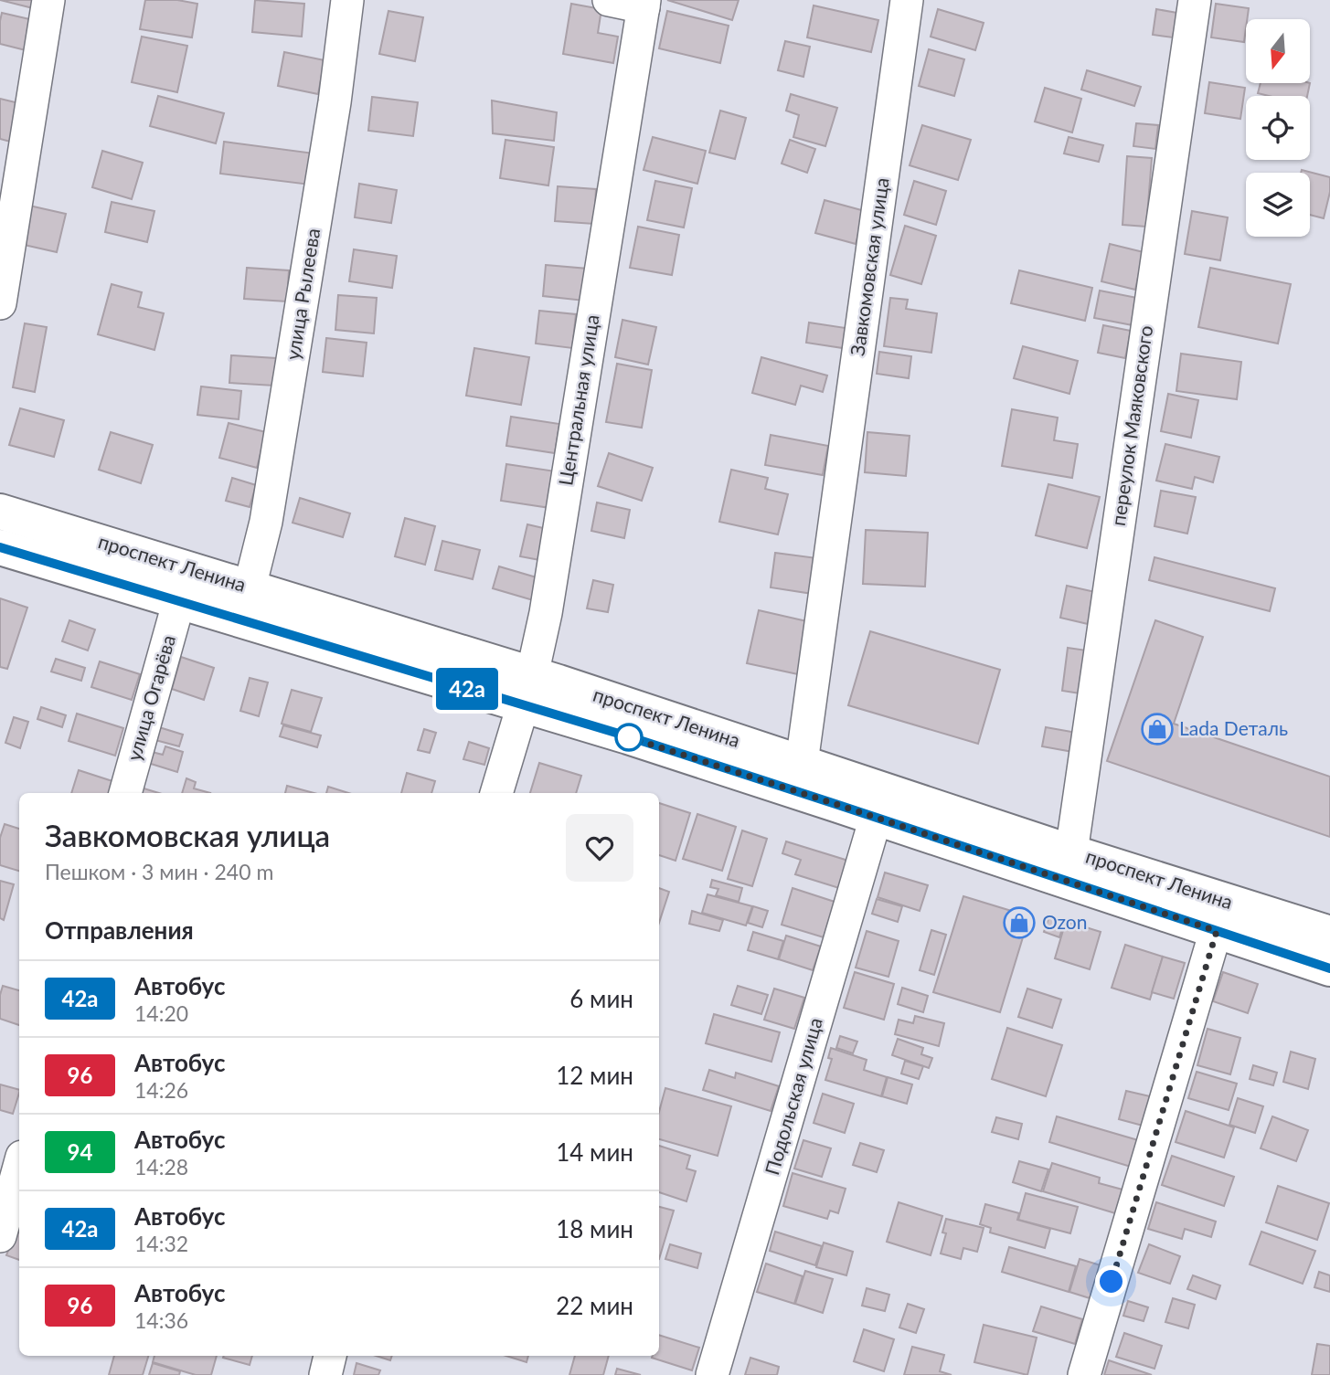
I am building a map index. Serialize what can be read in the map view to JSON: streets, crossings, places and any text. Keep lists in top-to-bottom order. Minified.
{"streets":{"main road":["проспект Ленина"],"street":["Завкомовская улица","улица Рылеева","Центральная улица","переулок Маяковского","улица Огарёва","Подольская улица"]},"crossings":[["Завкомовская улица","проспект Ленина"],["улица Рылеева","проспект Ленина"],["Центральная улица","проспект Ленина"],["переулок Маяковского","проспект Ленина"],["проспект Ленина","улица Огарёва"],["проспект Ленина","Подольская улица"]],"places":{"shop":["Lada Dеталь","Ozon"]},"lines":["bus line 42a"],"north":"bottom","page":{"on_map":"42a","heading":[["Завкомовская улица","Пешком · 3 мин · 240 m"],"Отправления"],"list":[{"mark":"42a","name":"Автобус","note":"14:20","value":"6 мин"},{"mark":"96","name":"Автобус","note":"14:26","value":"12 мин"},{"mark":"94","name":"Автобус","note":"14:28","value":"14 мин"},{"mark":"42a","name":"Автобус","note":"14:32","value":"18 мин"},{"mark":"96","name":"Автобус","note":"14:36","value":"22 мин"}]}}
